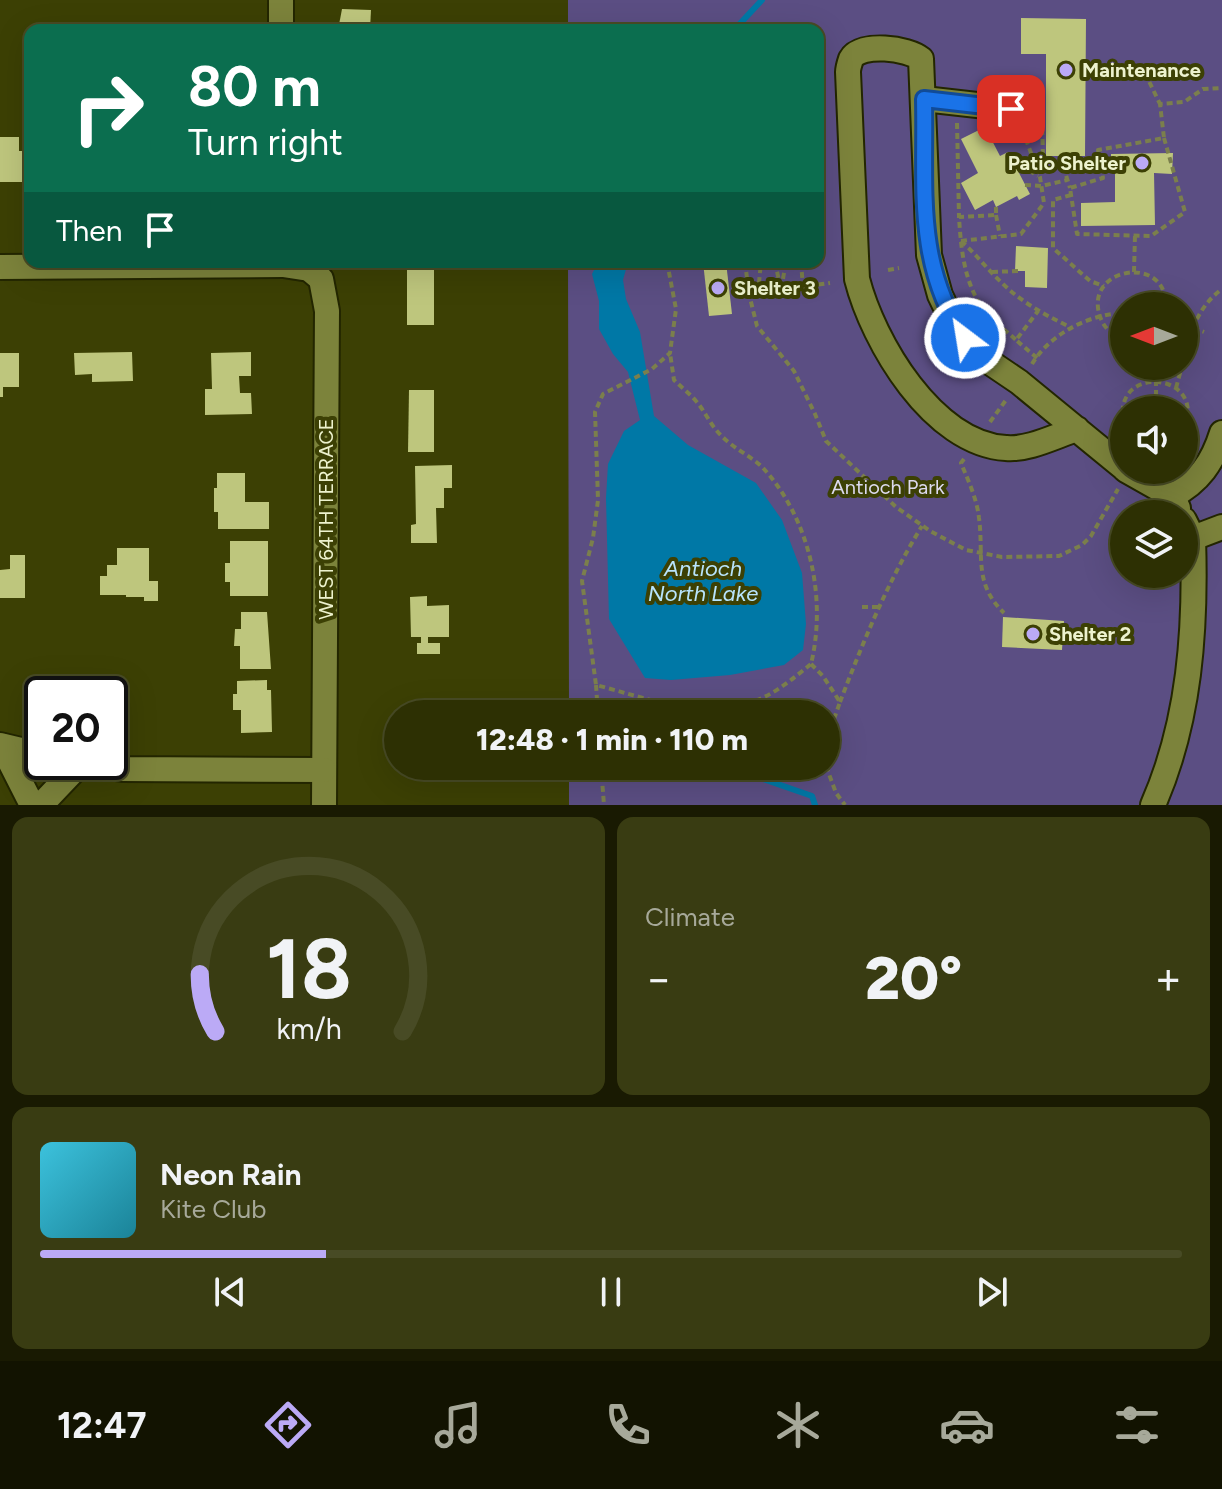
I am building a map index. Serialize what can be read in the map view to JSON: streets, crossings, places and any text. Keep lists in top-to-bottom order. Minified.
{"streets":{"street":["WEST 64TH TERRACE"]},"water":["Antioch North Lake"],"parks":["Antioch Park"],"places":["Maintenance","Patio Shelter","Shelter 3","Shelter 2"],"north":"left","page":{"turn":["80 m","Turn right"],"then":"Then","limit":"20","trip":"12:48 · 1 min · 110 m","tile":"Climate","heat":["−","20°","+"],"song":["Neon Rain","Kite Club"],"tabs":"12:47","gauge":["18","km/h"]}}
